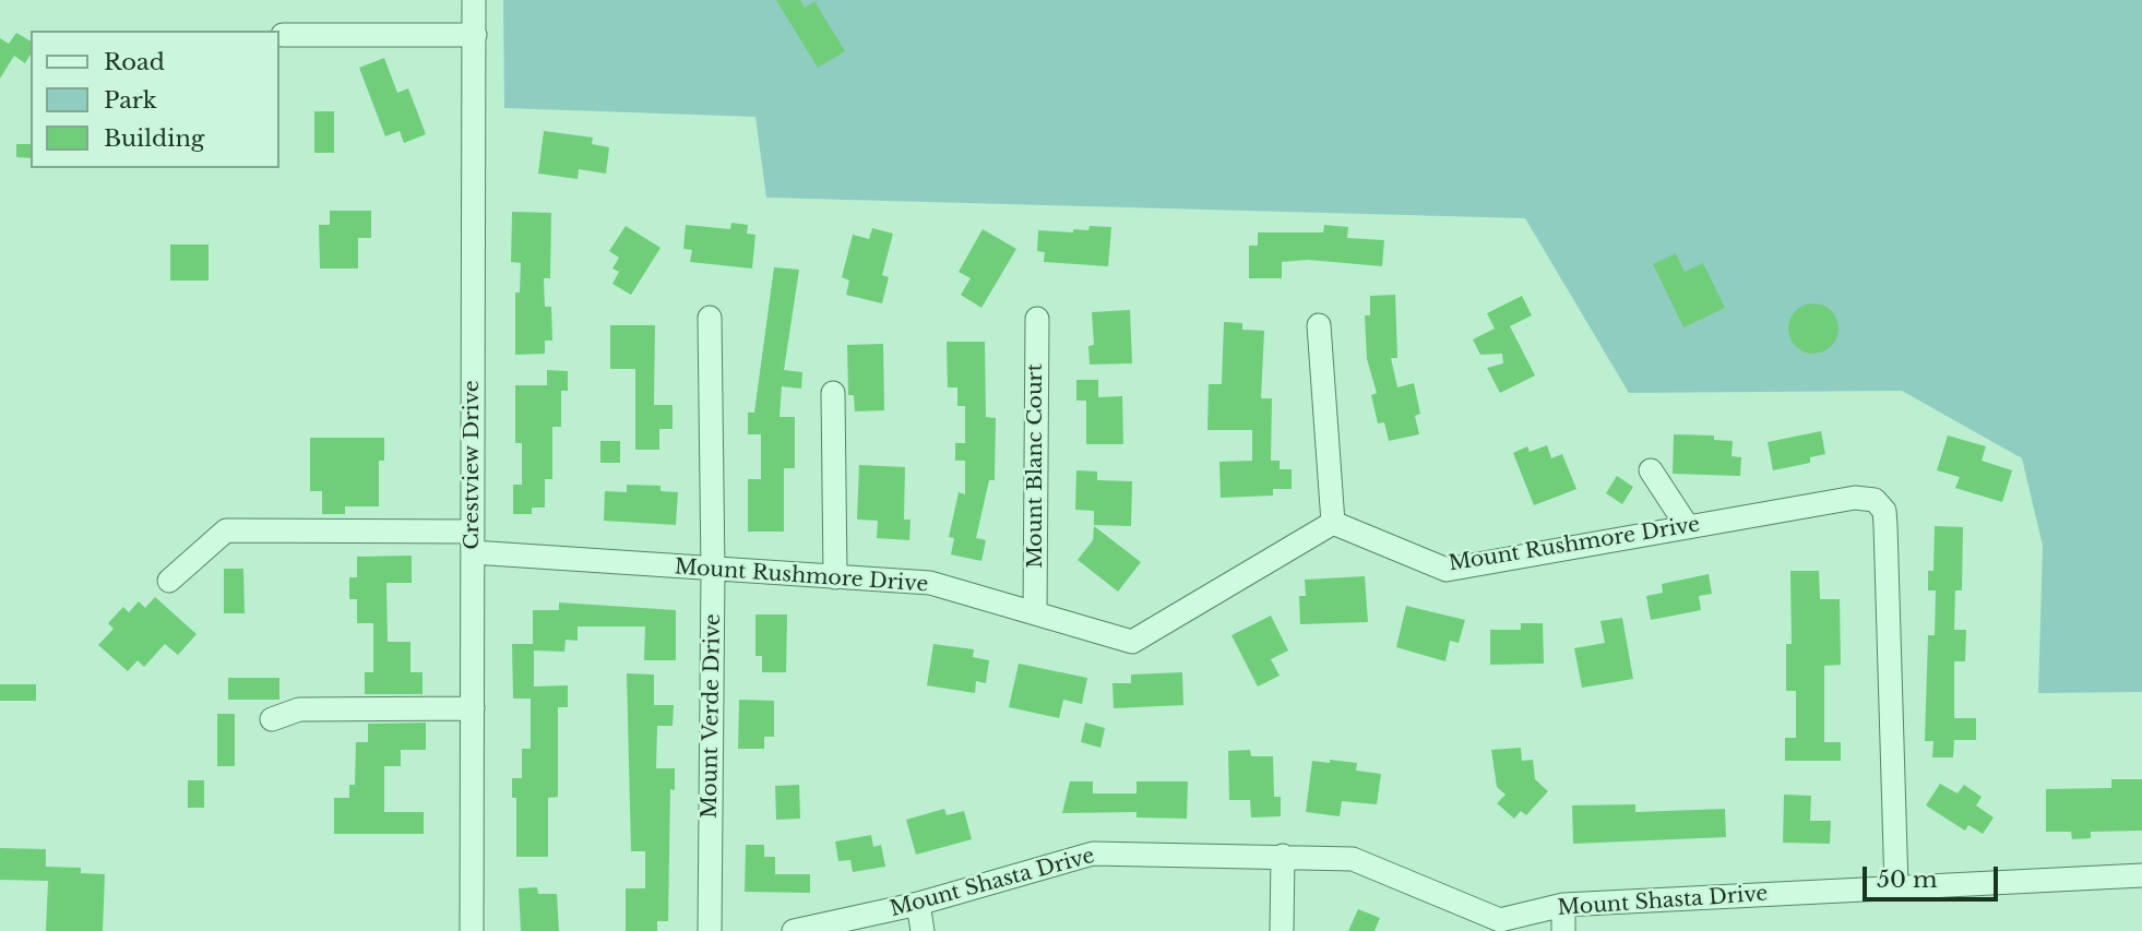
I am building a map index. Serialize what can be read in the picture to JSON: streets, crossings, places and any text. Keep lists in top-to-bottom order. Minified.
{"streets":{"street":["Crestview Drive","Mount Blanc Court","Mount Rushmore Drive","Mount Verde Drive","Mount Shasta Drive"]},"crossings":[["Crestview Drive","Mount Rushmore Drive"],["Mount Blanc Court","Mount Rushmore Drive"],["Mount Rushmore Drive","Mount Verde Drive"],["Mount Rushmore Drive","Mount Shasta Drive"]],"legend":["Road","Park","Building"],"scale_bar":"50 m"}
